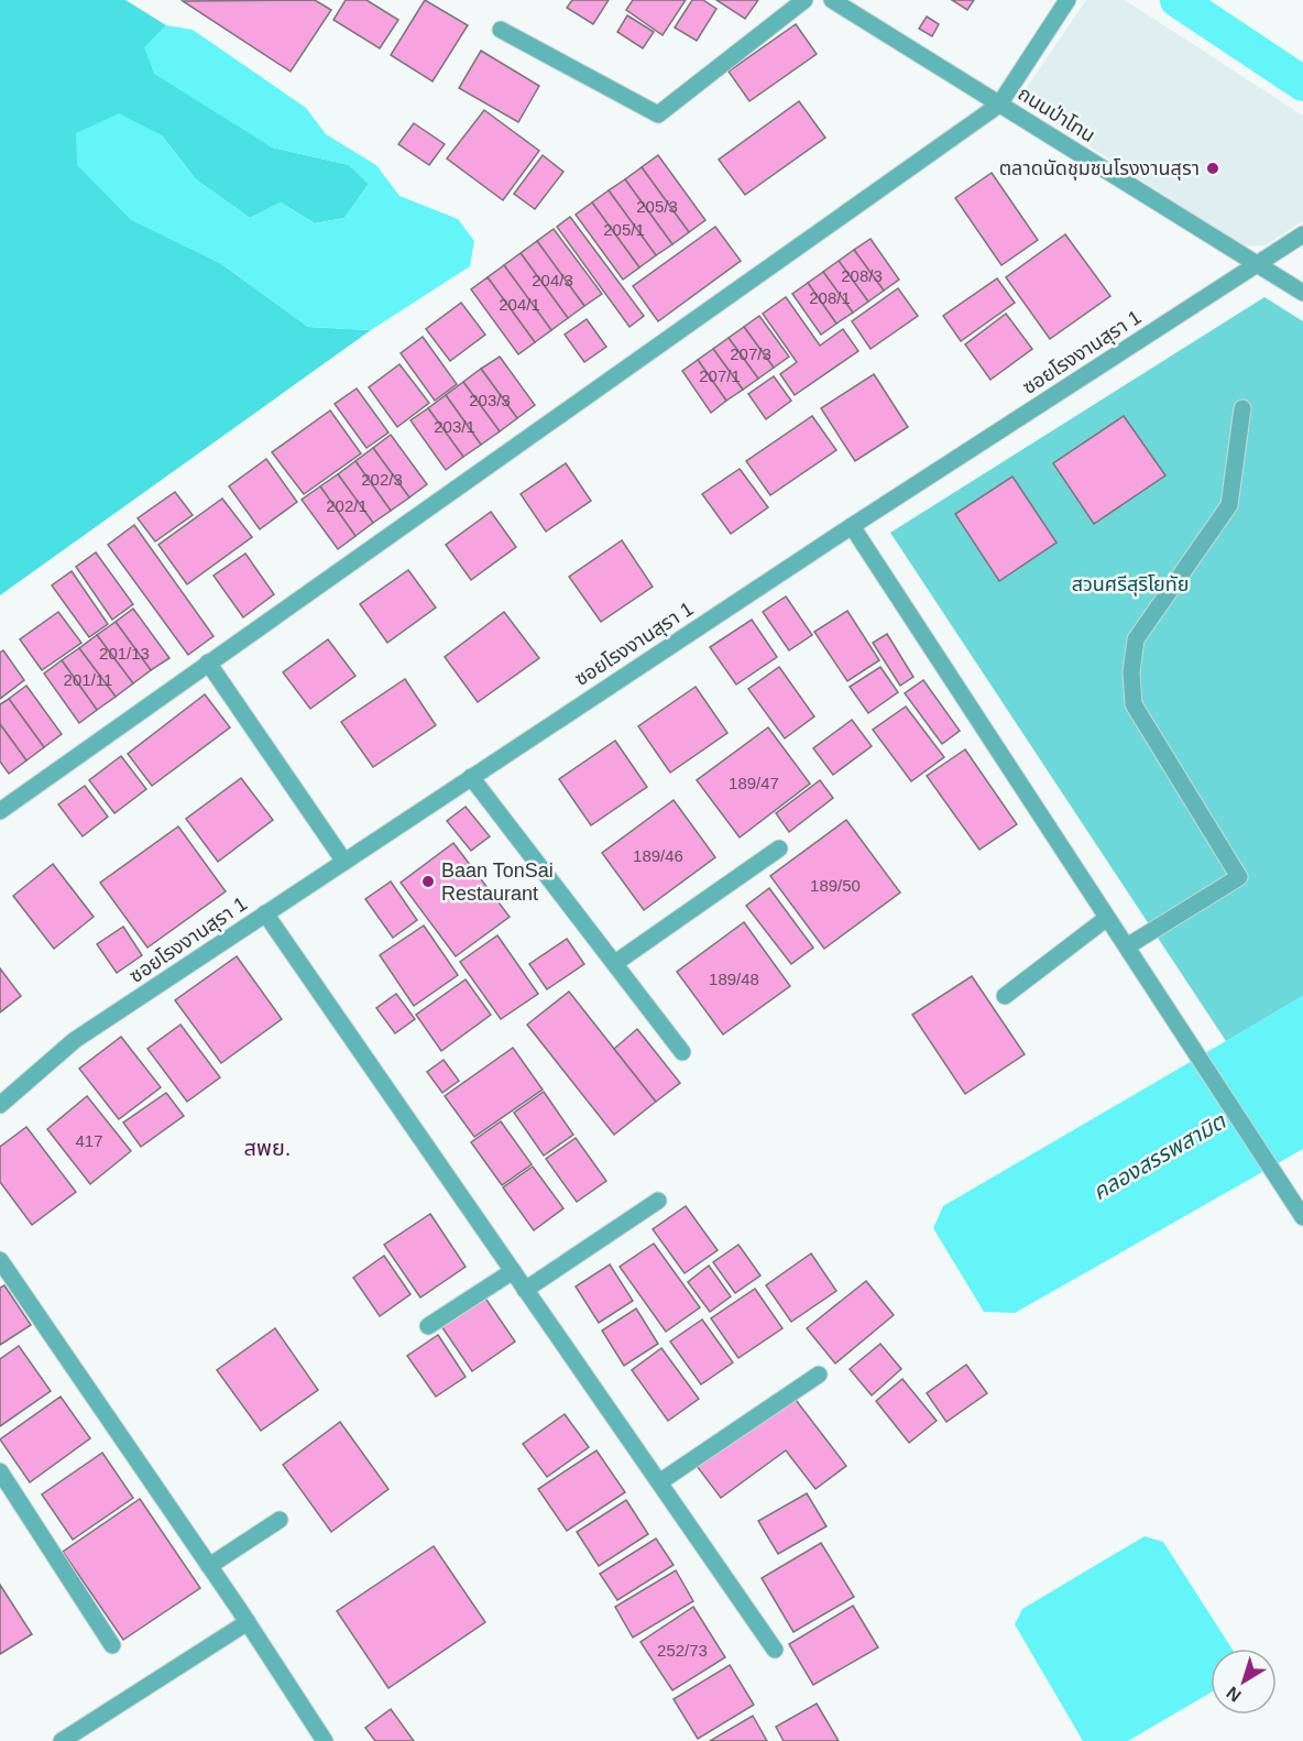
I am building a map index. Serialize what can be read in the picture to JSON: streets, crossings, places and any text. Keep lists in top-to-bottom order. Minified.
{"streets":{"street":["ถนนป่าโทน","ซอยโรงงานสุรา 1"]},"crossings":[["ถนนป่าโทน","ซอยโรงงานสุรา 1"]],"districts":["สพย."],"water":["คลองสรรพสามิต"],"parks":["สวนศรีสุริโยทัย"],"places":["ตลาดนัดชุมชนโรงงานสุรา","Baan TonSai Restaurant"],"house_numbers":["205/3","205/1","208/3","204/3","208/1","204/1","207/3","207/1","203/3","203/1","202/3","202/1","201/13","201/11","189/47","189/46","189/50","189/48","417","252/73"],"north":"bottom left"}
